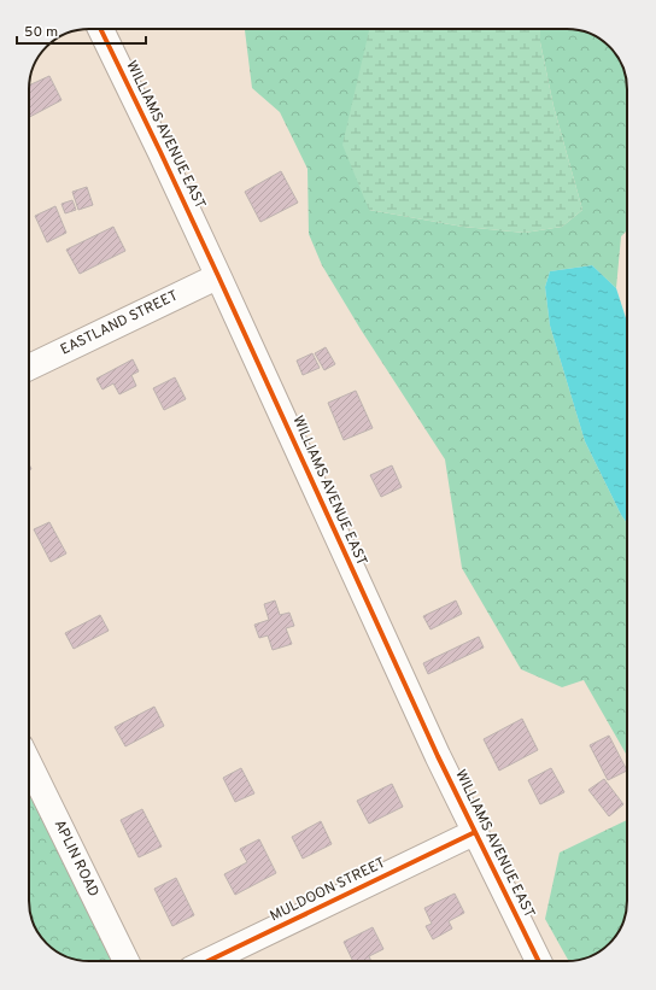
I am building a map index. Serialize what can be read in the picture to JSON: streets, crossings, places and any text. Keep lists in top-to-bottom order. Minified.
{"streets":{"street":["WILLIAMS AVENUE EAST","EASTLAND STREET","APLIN ROAD","MULDOON STREET"]},"crossings":[["WILLIAMS AVENUE EAST","EASTLAND STREET"],["WILLIAMS AVENUE EAST","MULDOON STREET"]],"scale_bar":"50 m"}
